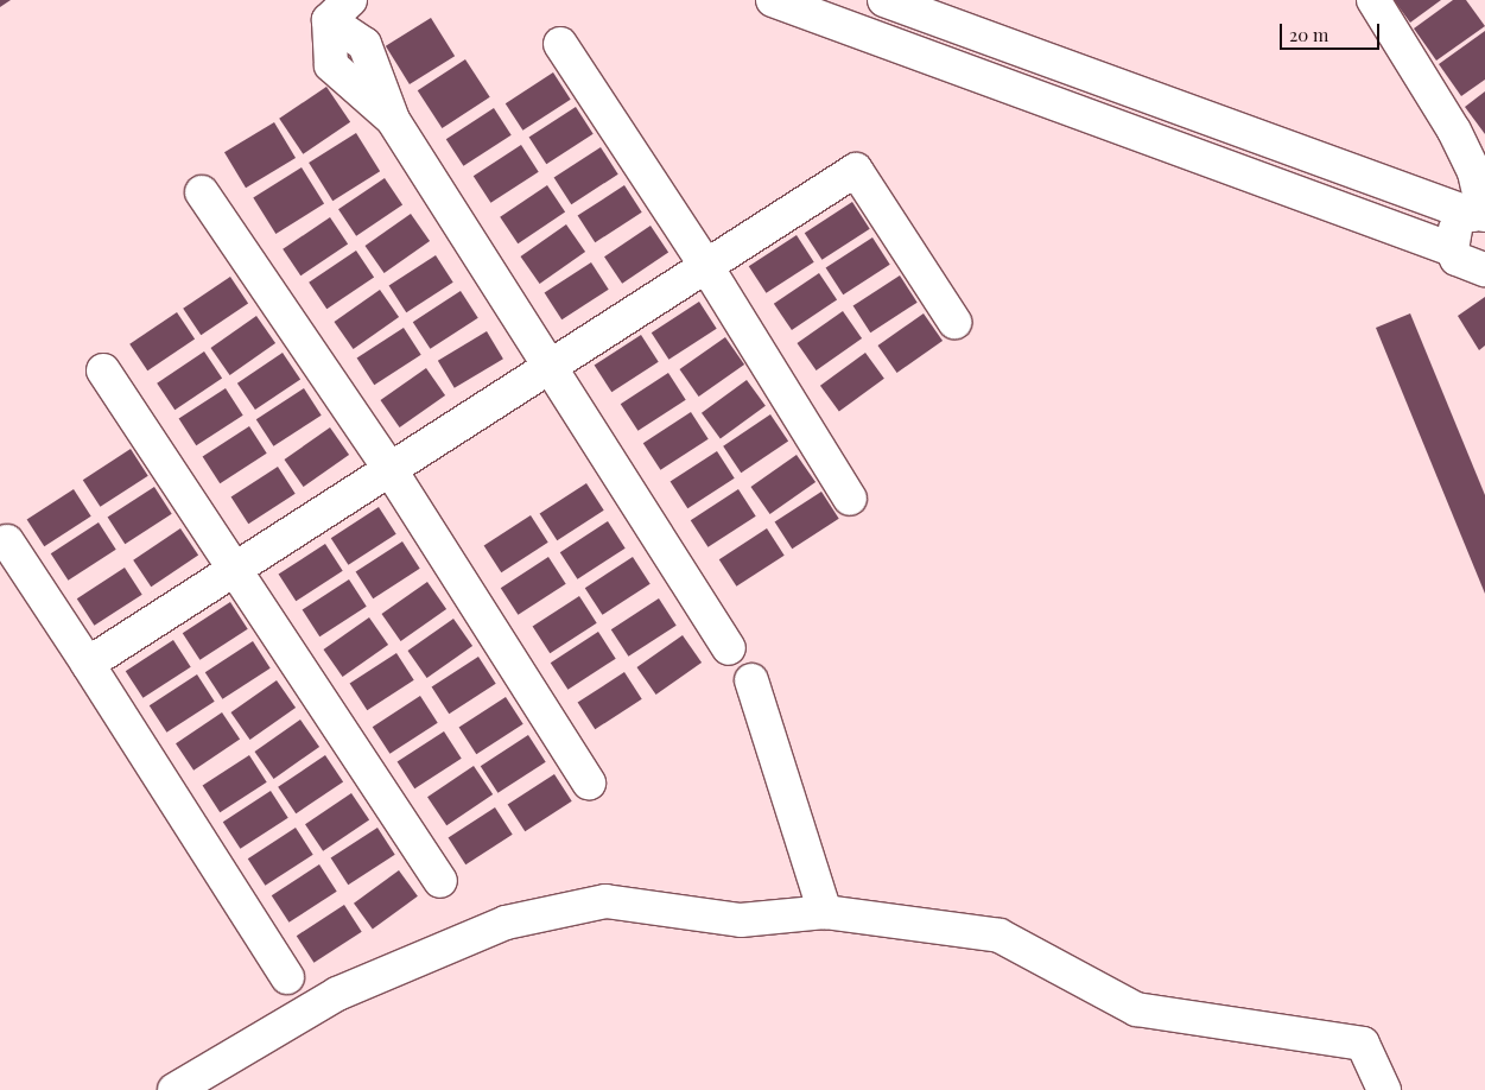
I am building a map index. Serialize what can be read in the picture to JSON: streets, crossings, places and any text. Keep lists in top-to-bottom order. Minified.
{"scale_bar":"20 m"}
